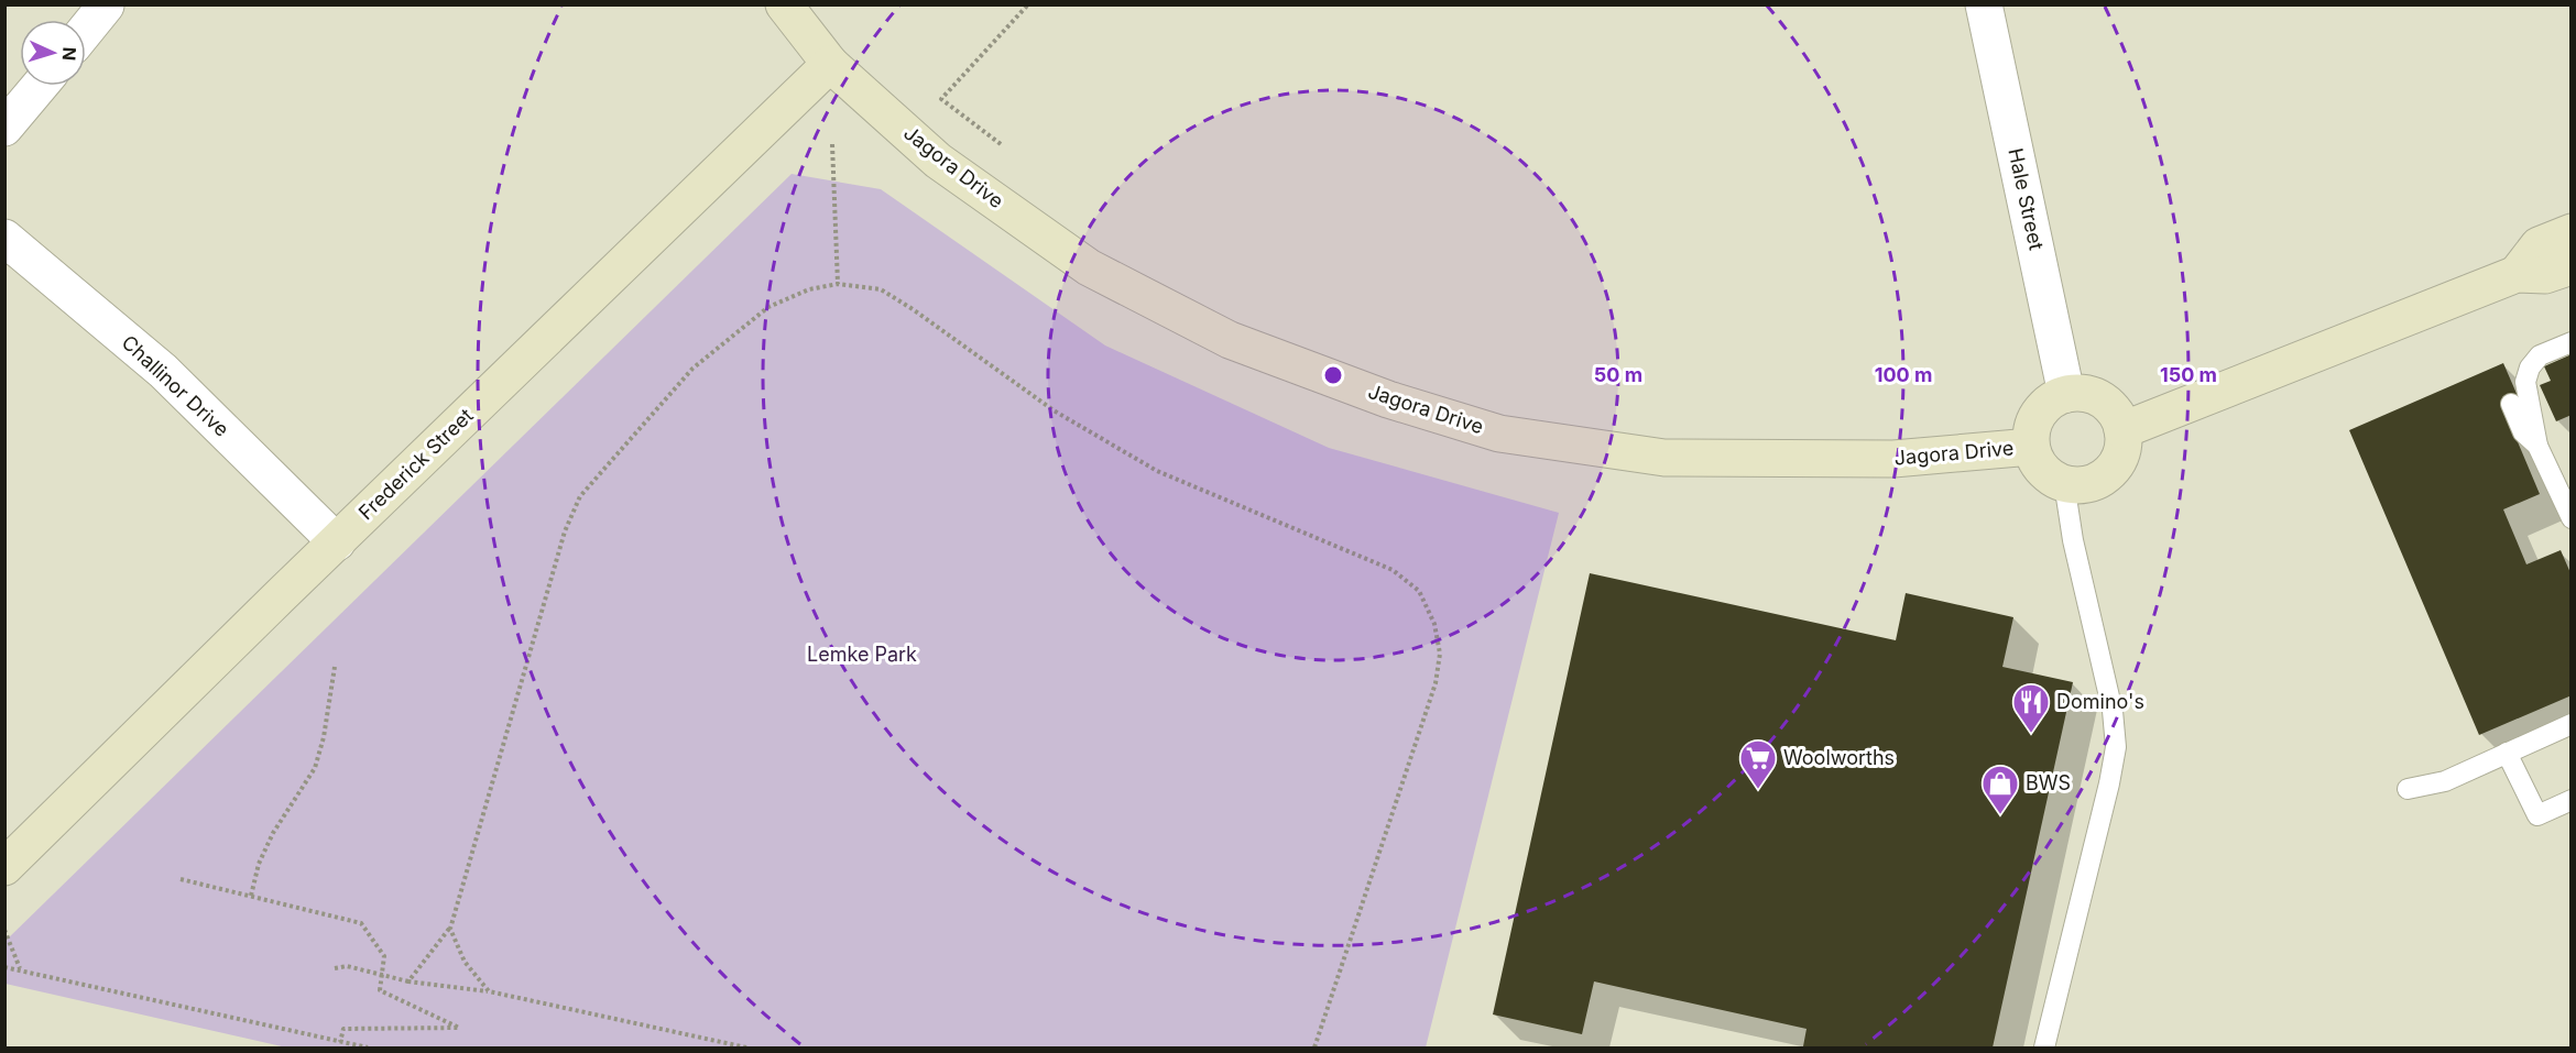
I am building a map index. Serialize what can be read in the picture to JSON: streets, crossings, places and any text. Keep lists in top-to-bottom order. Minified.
{"streets":{"street":["Jagora Drive","Hale Street","Challinor Drive","Frederick Street"]},"crossings":[["Jagora Drive","Hale Street"],["Jagora Drive","Frederick Street"],["Challinor Drive","Frederick Street"]],"parks":["Lemke Park"],"places":{"restaurant":["Domino's"],"supermarket":["Woolworths"],"shop":["BWS"]},"north":"right","rings":["50 m","100 m","150 m"]}
